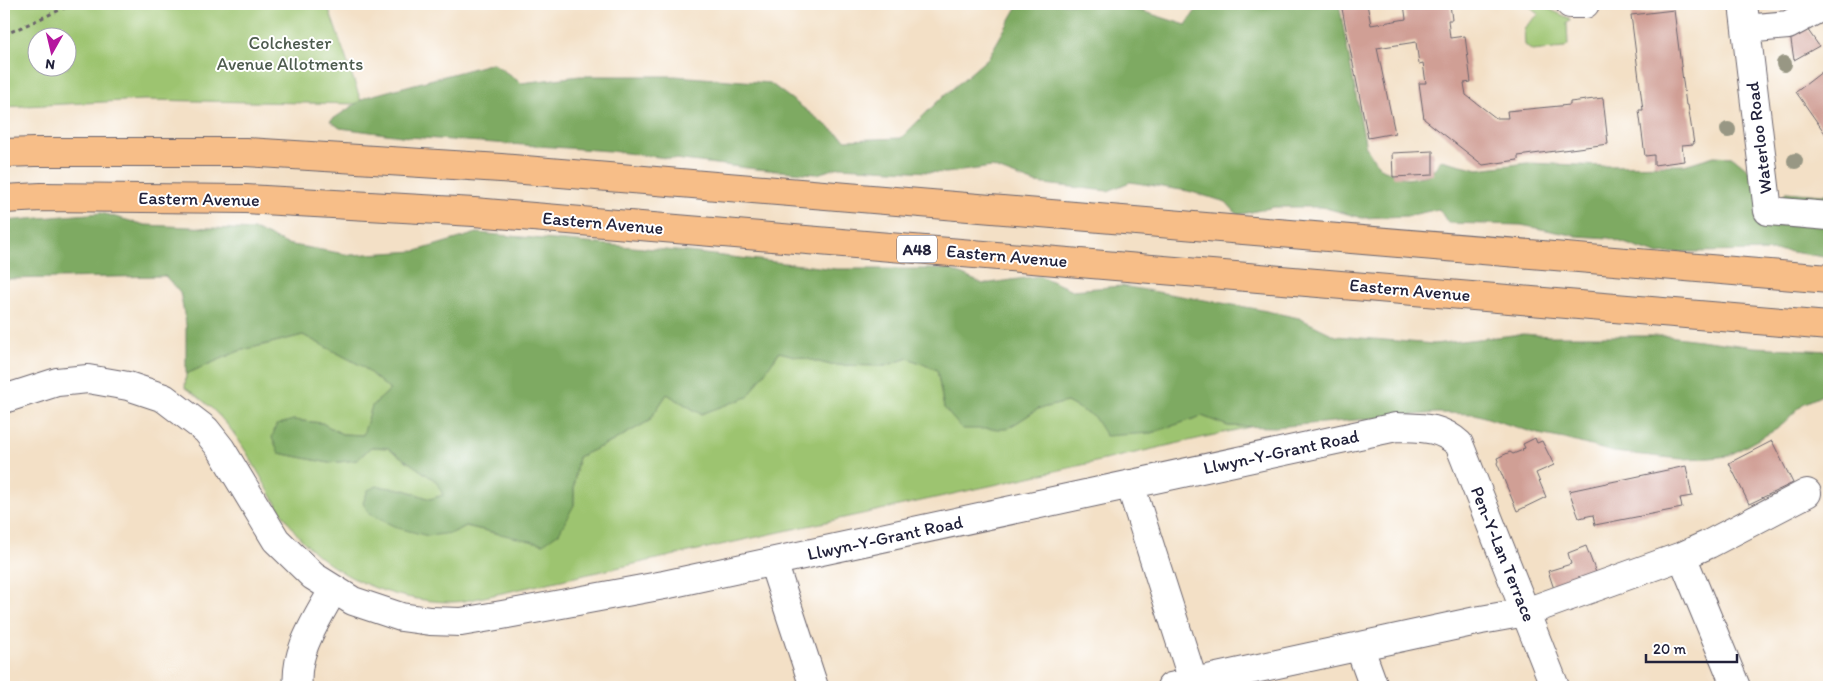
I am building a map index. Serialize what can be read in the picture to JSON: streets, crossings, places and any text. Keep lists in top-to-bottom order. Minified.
{"streets":{"highway":["Eastern Avenue","A48"],"street":["Waterloo Road","Llwyn-Y-Grant Road","Pen-Y-Lan Terrace"]},"crossings":[["Llwyn-Y-Grant Road","Pen-Y-Lan Terrace"]],"parks":["Colchester Avenue Allotments"],"scale_bar":"20 m","north":"bottom"}
